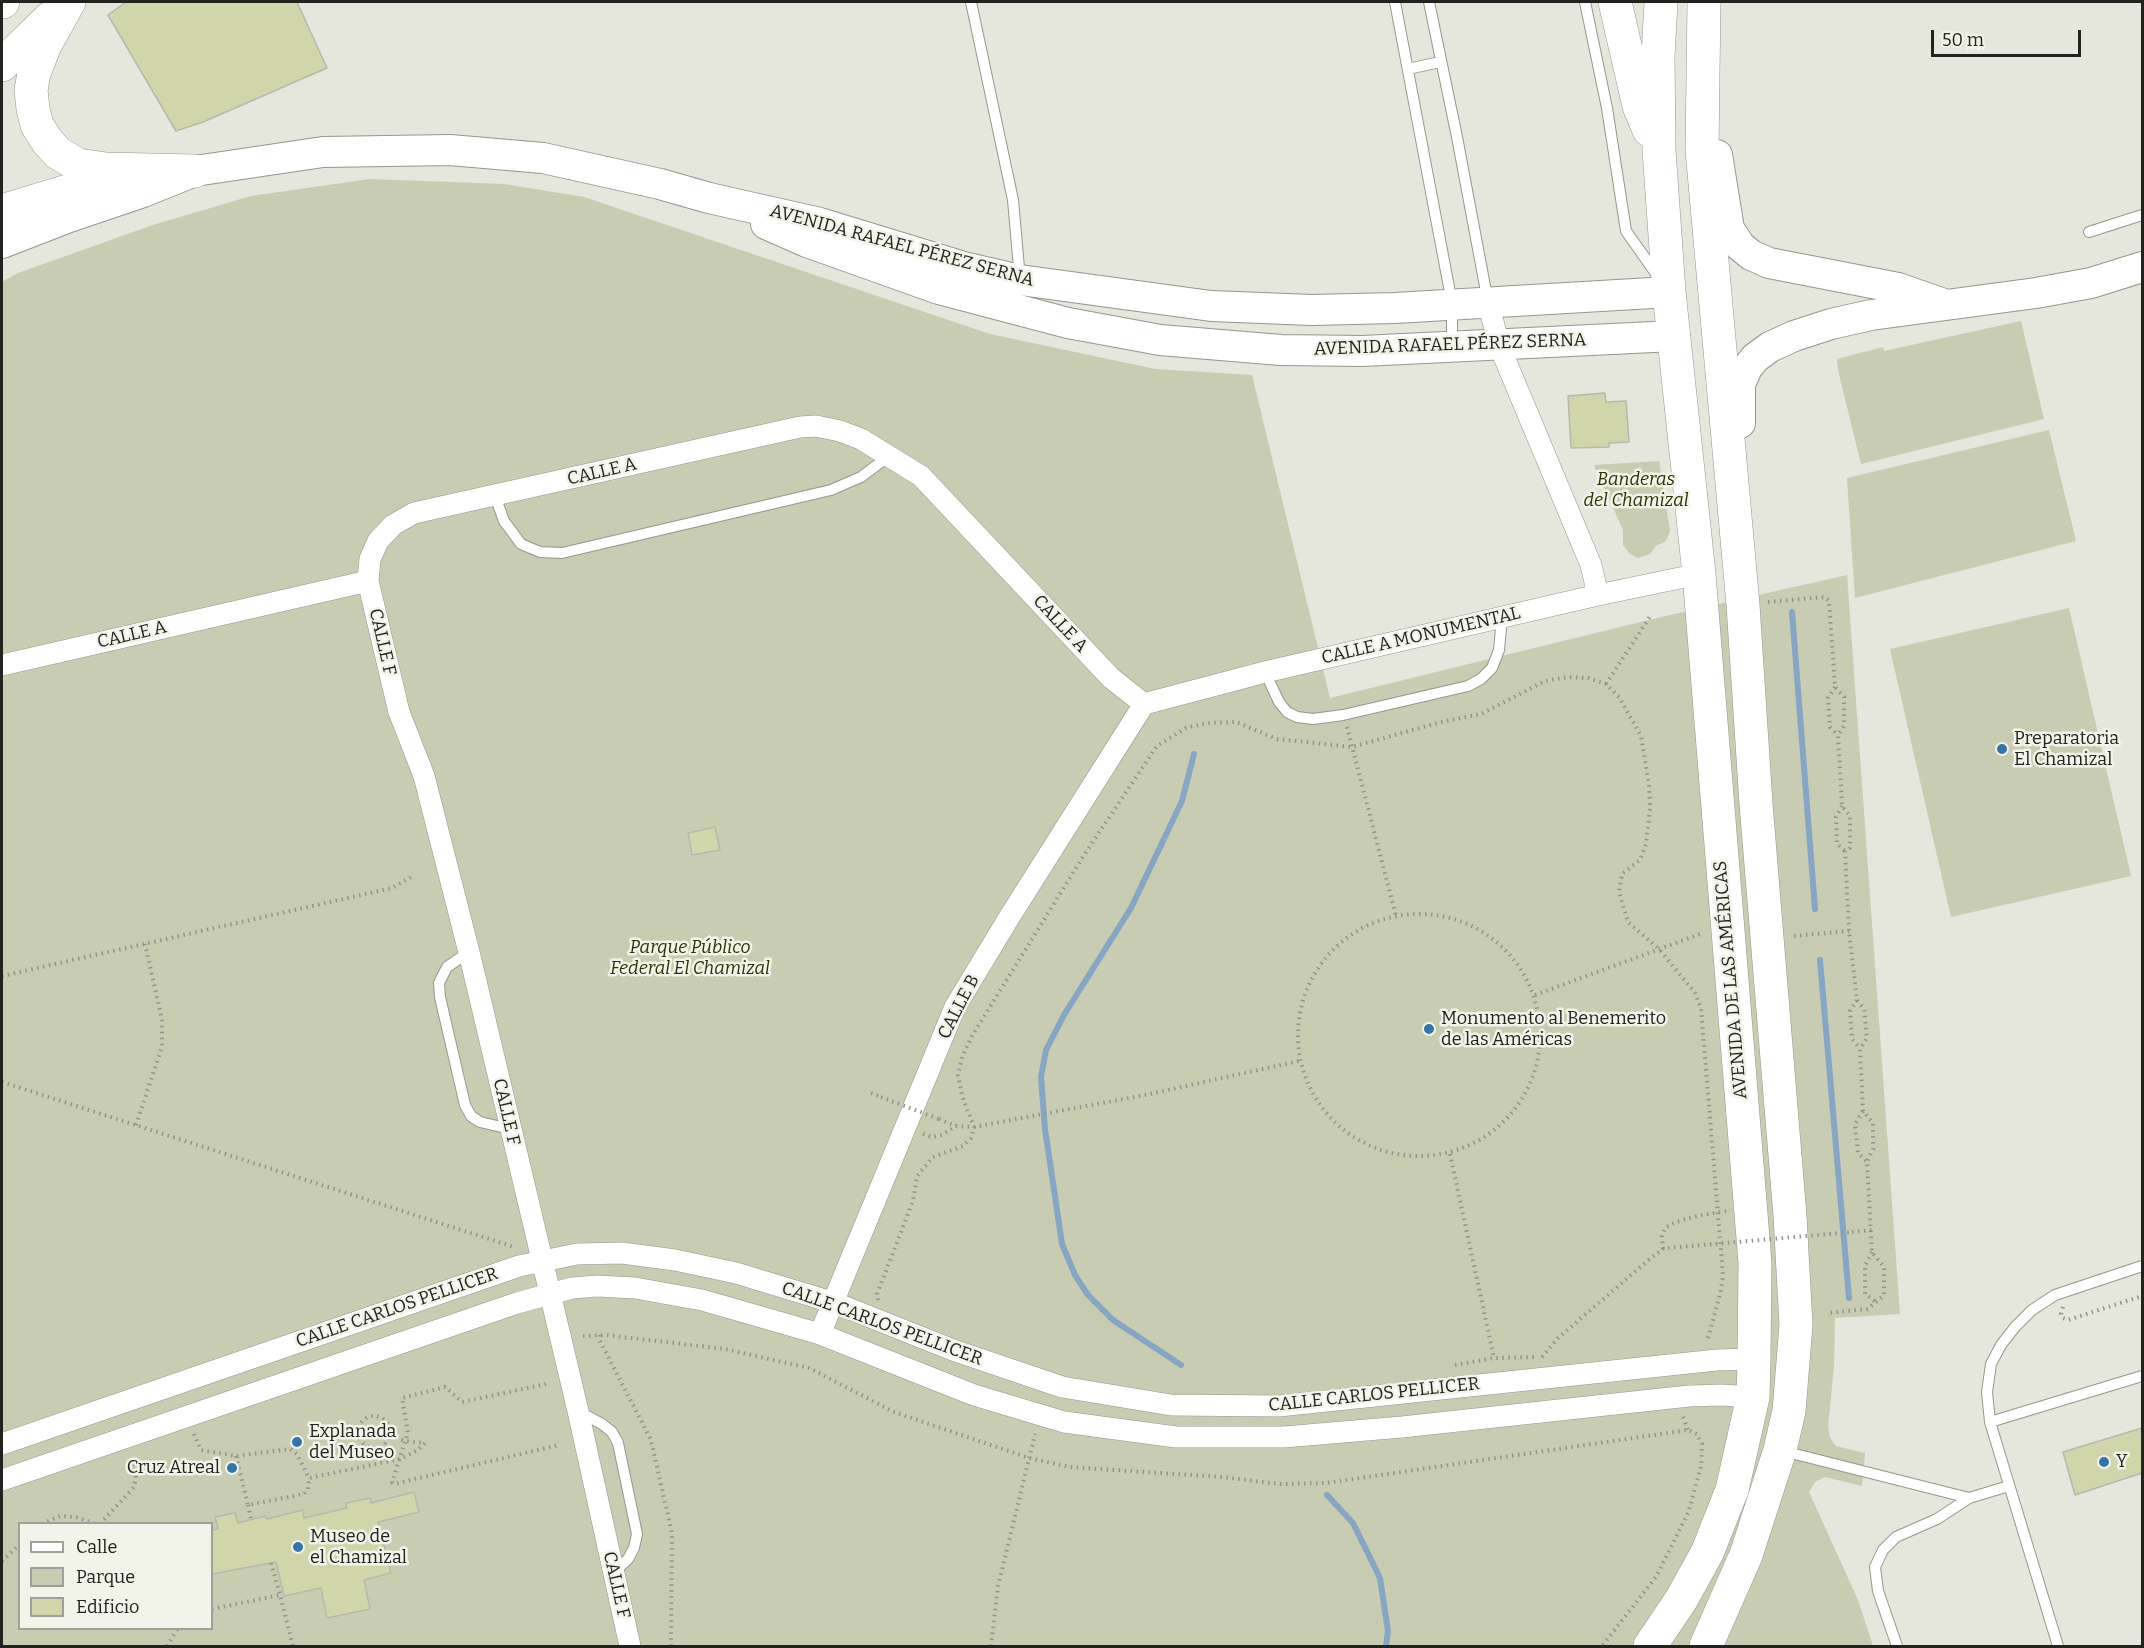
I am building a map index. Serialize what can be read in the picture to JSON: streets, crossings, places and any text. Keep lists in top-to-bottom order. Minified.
{"streets":{"highway":["AVENIDA DE LAS AMÉRICAS"],"main road":["AVENIDA RAFAEL PÉREZ SERNA"],"street":["CALLE A","CALLE A MONUMENTAL","CALLE F","CALLE B","CALLE CARLOS PELLICER"]},"crossings":[["AVENIDA RAFAEL PÉREZ SERNA","AVENIDA DE LAS AMÉRICAS"],["CALLE A","CALLE A MONUMENTAL"],["CALLE A","CALLE F"],["CALLE A","CALLE B"],["CALLE A MONUMENTAL","AVENIDA DE LAS AMÉRICAS"],["CALLE A MONUMENTAL","CALLE B"],["CALLE F","CALLE CARLOS PELLICER"],["AVENIDA DE LAS AMÉRICAS","CALLE CARLOS PELLICER"],["CALLE B","CALLE CARLOS PELLICER"]],"parks":["Banderas del Chamizal","Parque Público Federal El Chamizal"],"places":["Preparatoria El Chamizal","Monumento al Benemerito de las Américas","Explanada del Museo","Y","Cruz Atreal","Museo de el Chamizal"],"legend":["Calle","Parque","Edificio"],"scale_bar":"50 m"}
